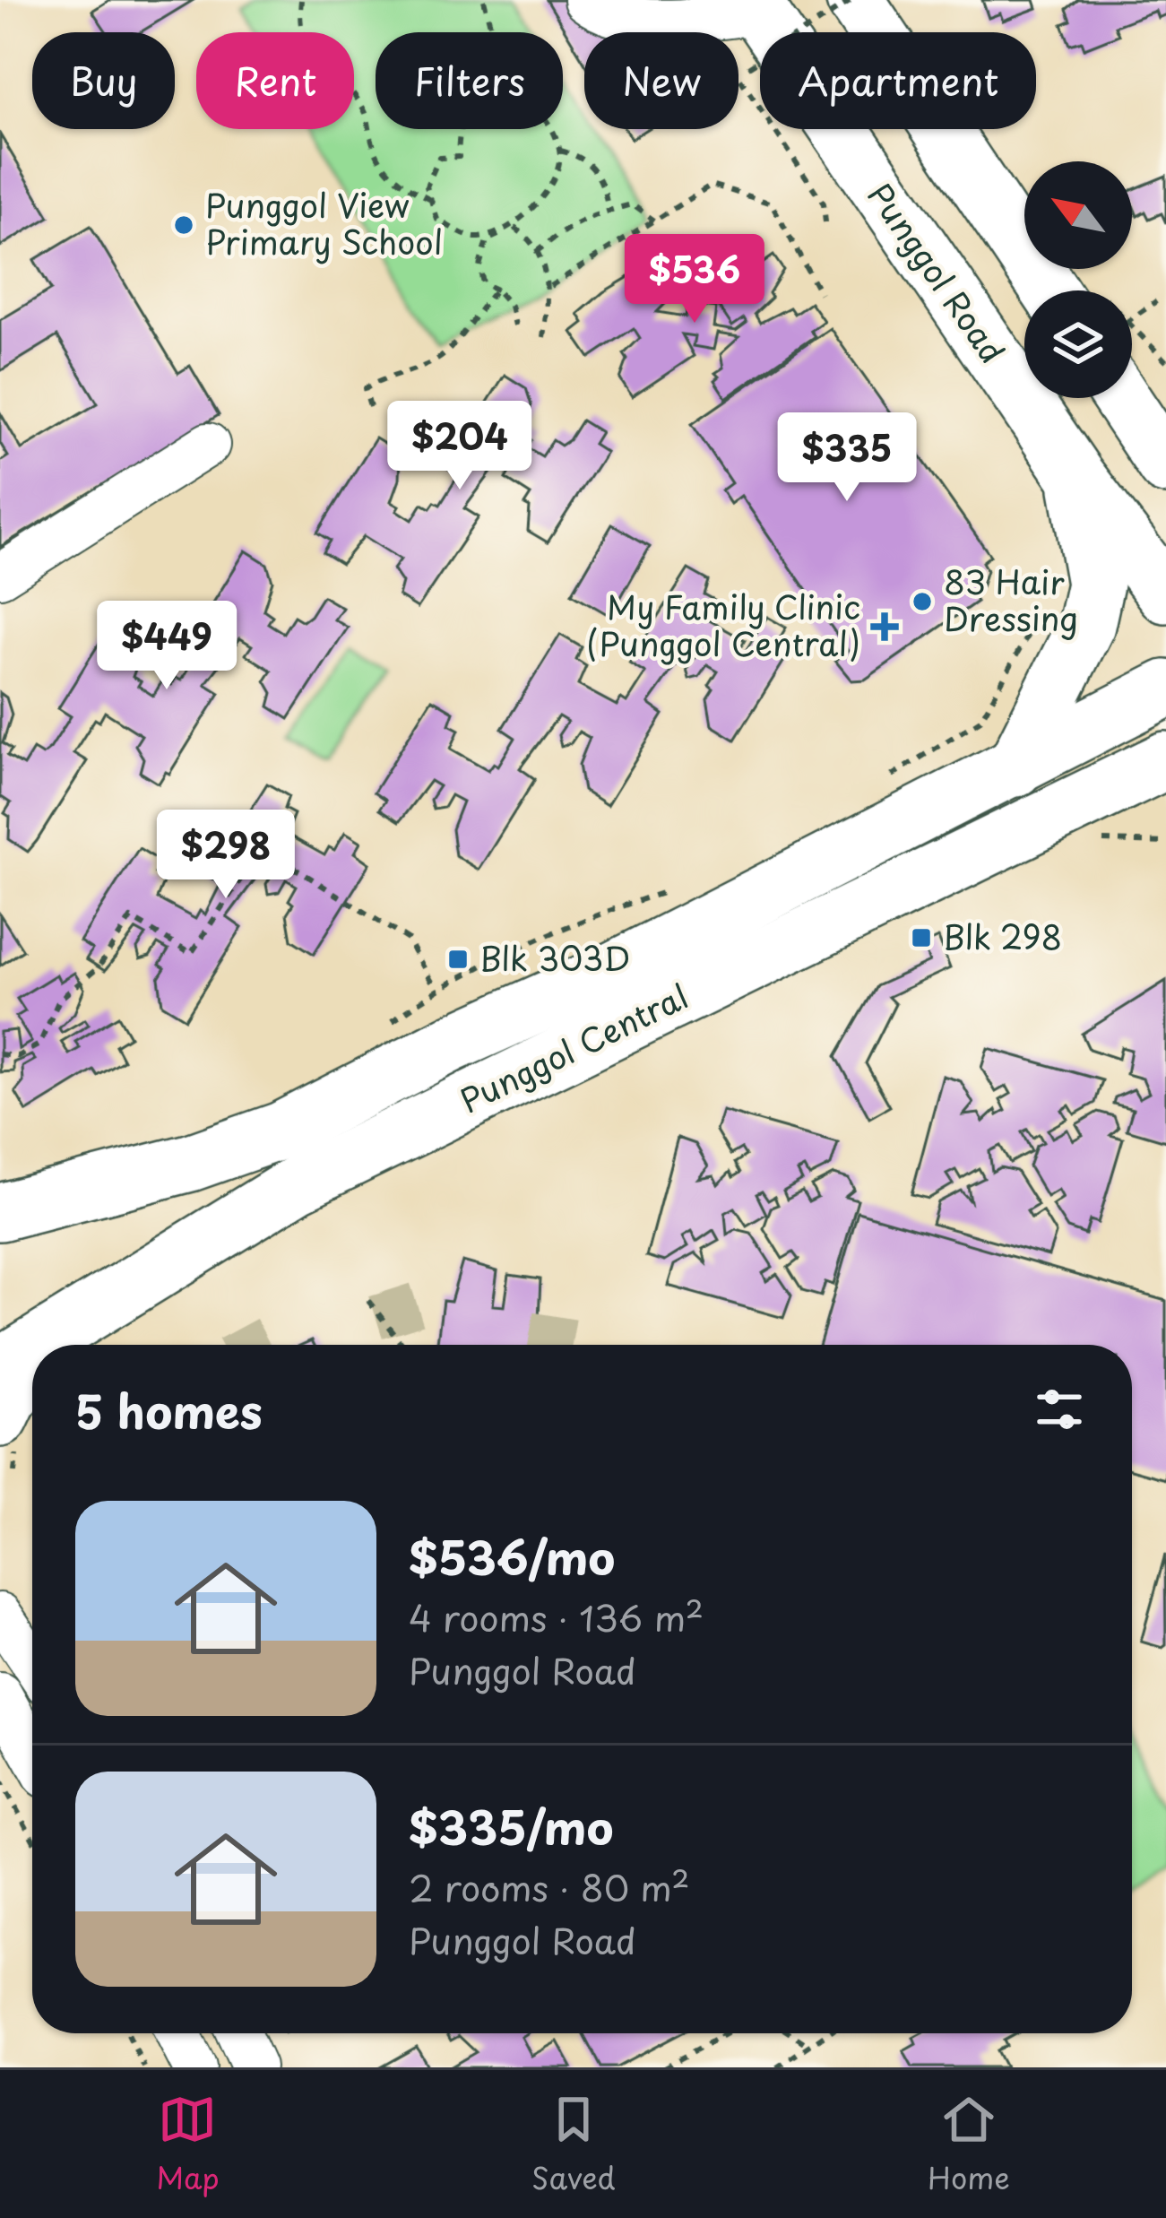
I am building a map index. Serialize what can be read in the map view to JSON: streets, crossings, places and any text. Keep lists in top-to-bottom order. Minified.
{"streets":{"main road":["Punggol Road","Punggol Central"]},"places":{"other":["Punggol View Primary School","83 Hair Dressing"],"health":["My Family Clinic (Punggol Central)"],"transit":["Blk 298","Blk 303D"]},"north":"top left","page":{"chip":["Buy","Rent","Filters","New","Apartment"],"price":["$536","$204","$335","$449","$298"],"heading":"5 homes","list":[{"name":"$536/mo","note":"4 rooms · 136 m² · Punggol Road"},{"name":"$335/mo","note":"2 rooms · 80 m² · Punggol Road"}],"tabs":["Map","Saved","Home"]}}
